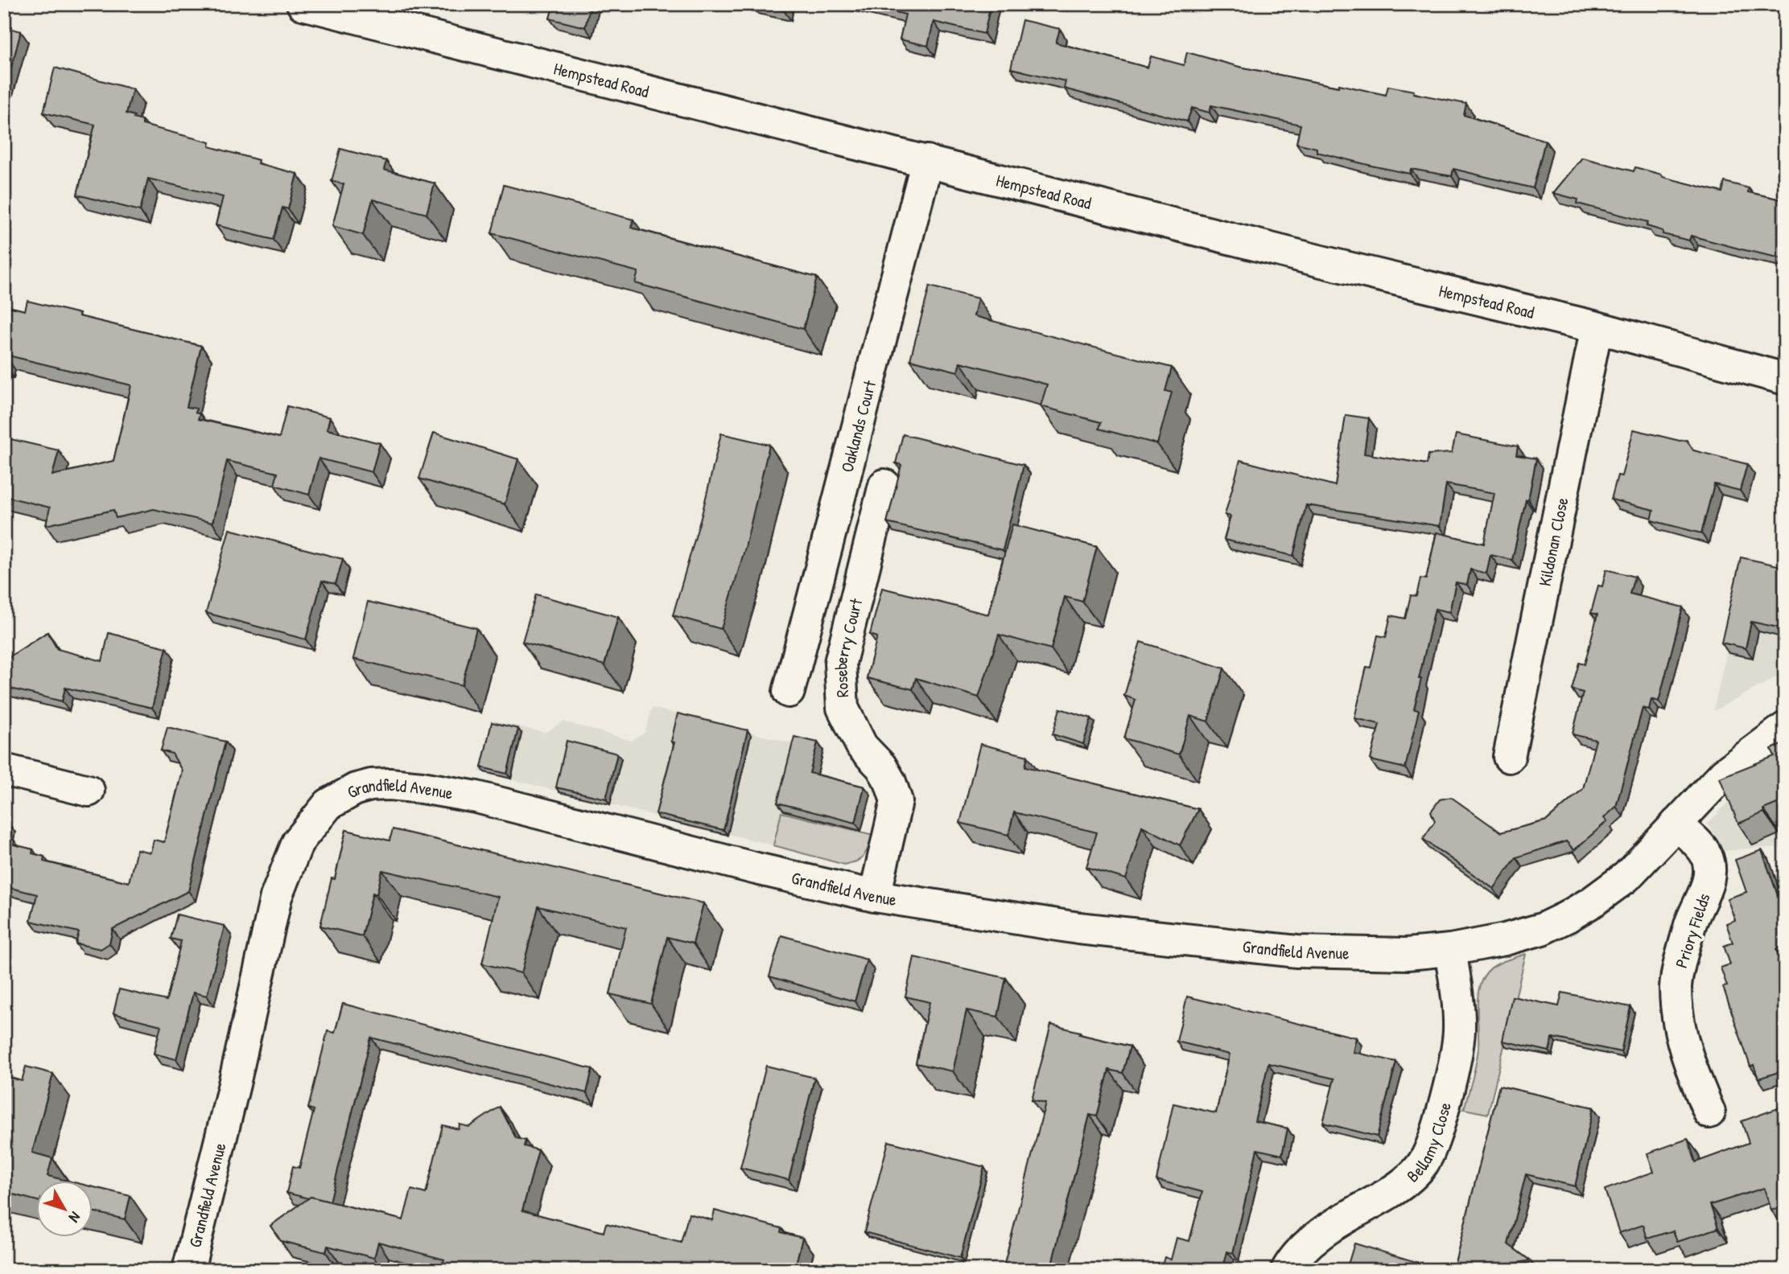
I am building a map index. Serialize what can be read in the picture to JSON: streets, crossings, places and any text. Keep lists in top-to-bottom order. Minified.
{"streets":{"street":["Hempstead Road","Oaklands Court","Kildonan Close","Roseberry Court","Grandfield Avenue","Priory Fields","Bellamy Close"]},"crossings":[["Hempstead Road","Oaklands Court"],["Hempstead Road","Kildonan Close"],["Roseberry Court","Grandfield Avenue"],["Grandfield Avenue","Priory Fields"],["Grandfield Avenue","Bellamy Close"]],"north":"bottom right"}
